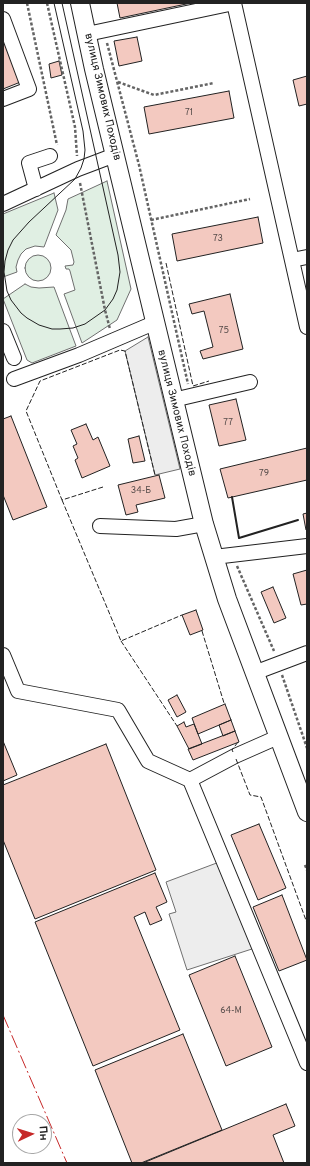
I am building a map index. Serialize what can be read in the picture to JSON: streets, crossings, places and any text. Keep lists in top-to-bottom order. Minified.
{"streets":{"main road":["вулиця Зимових Походів"]},"house_numbers":["71","73","75","77","79","34-Б","64-М"],"north":"right"}
